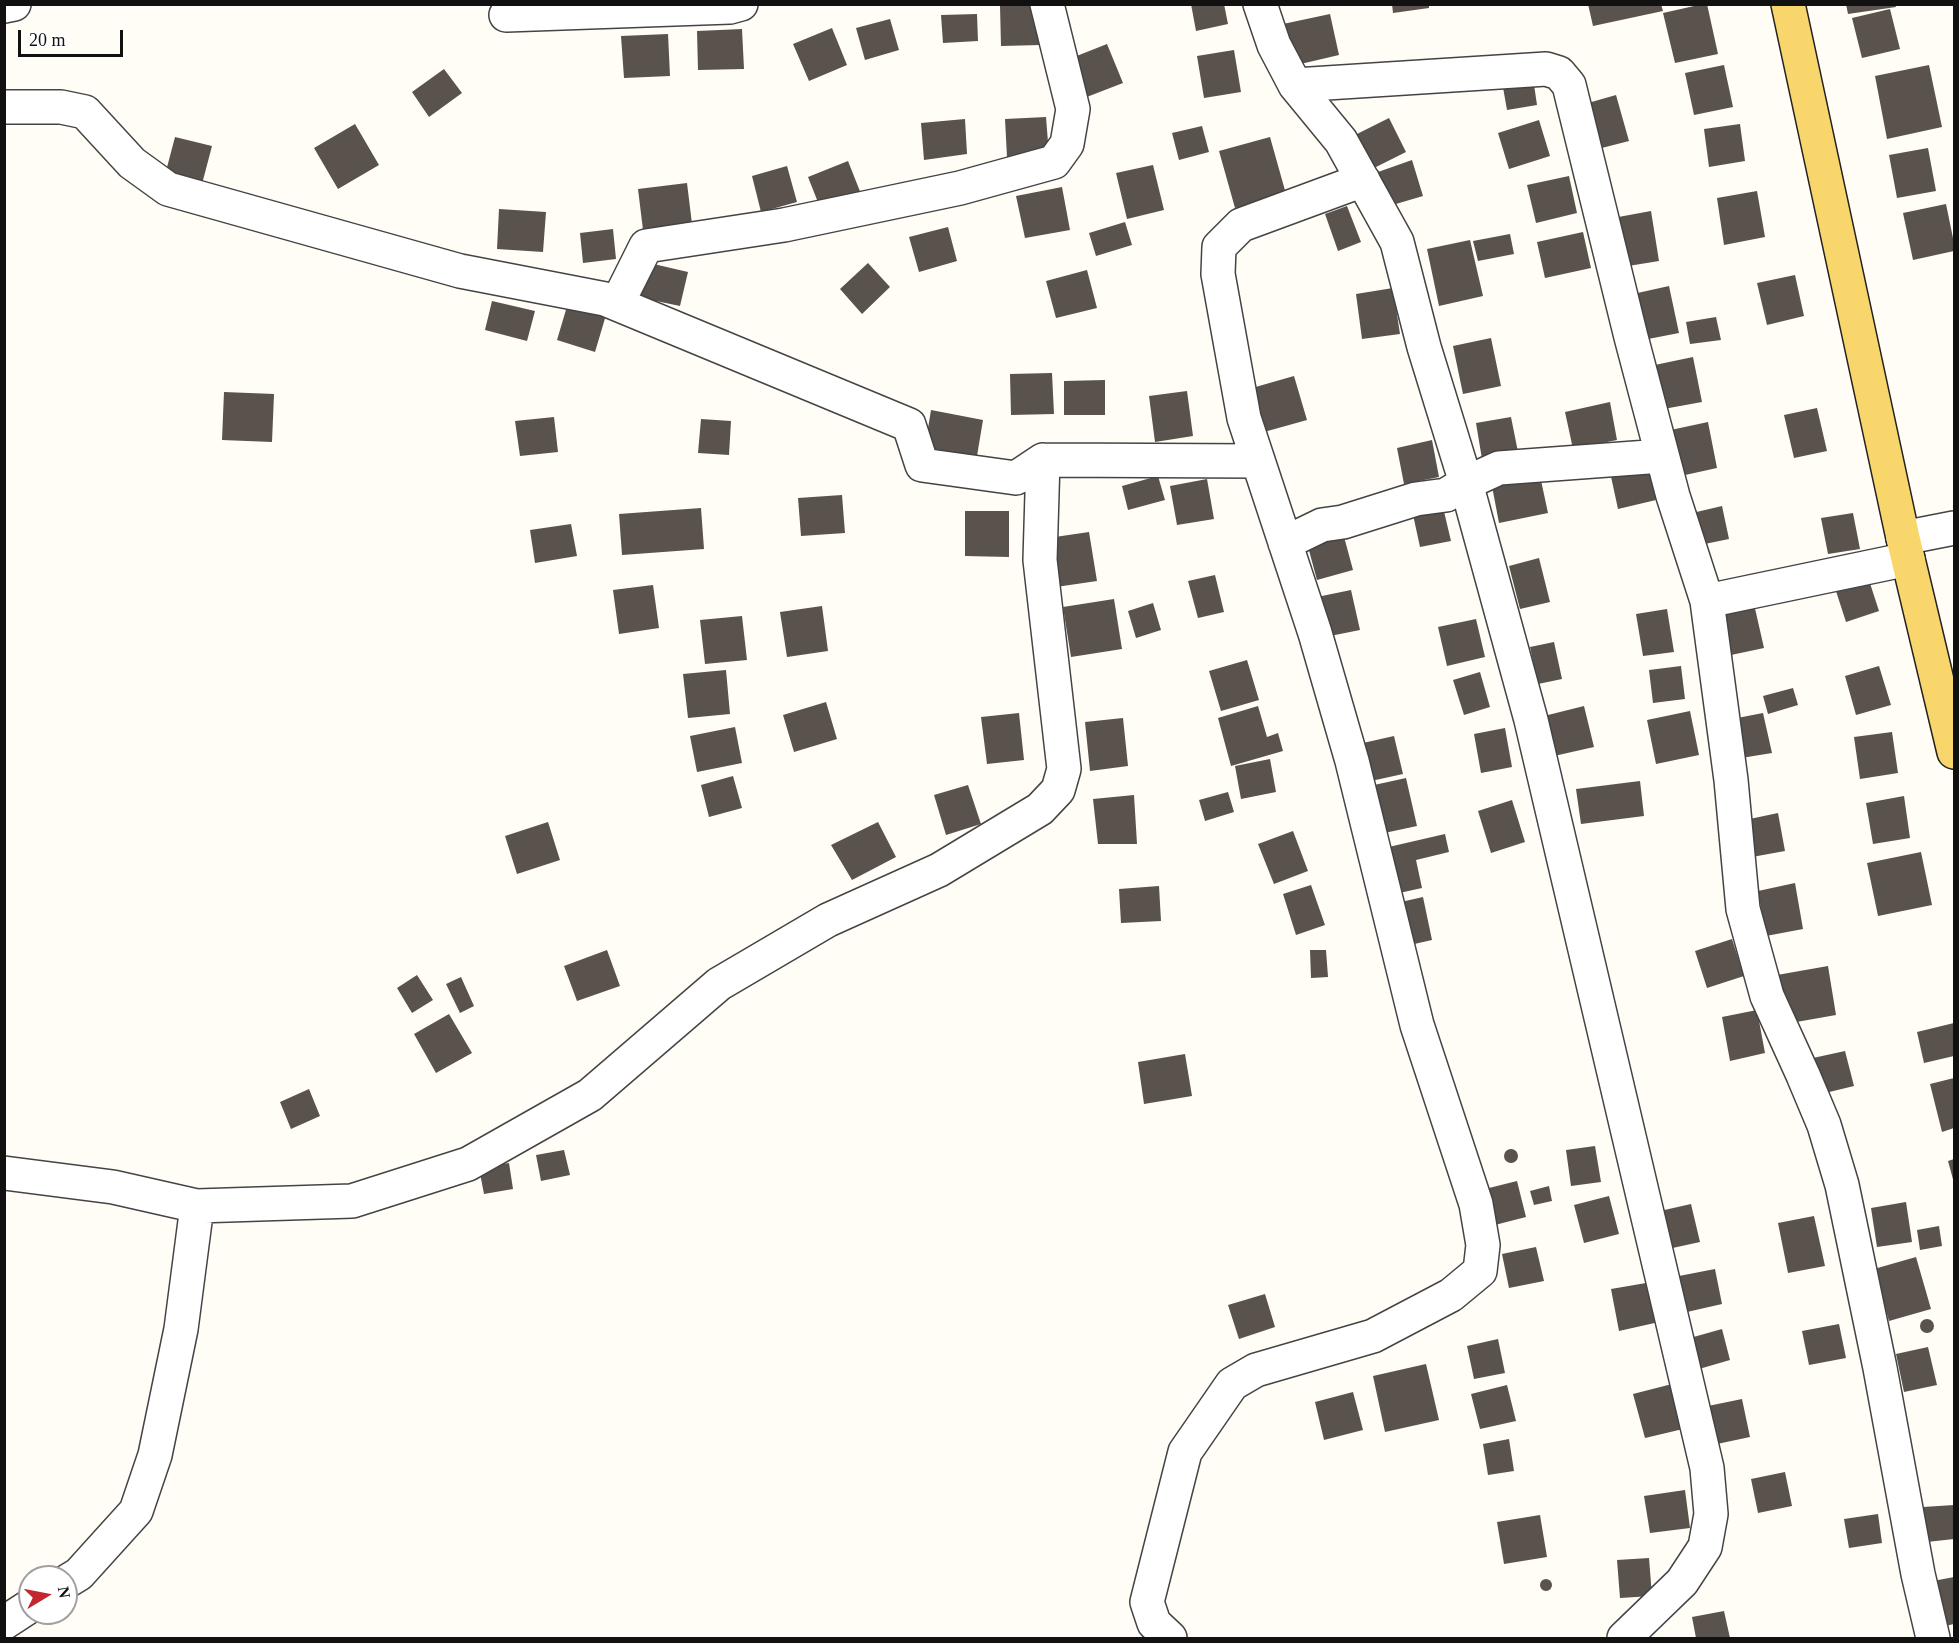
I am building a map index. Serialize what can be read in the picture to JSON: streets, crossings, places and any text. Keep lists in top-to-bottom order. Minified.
{"scale_bar":"20 m","north":"right"}
